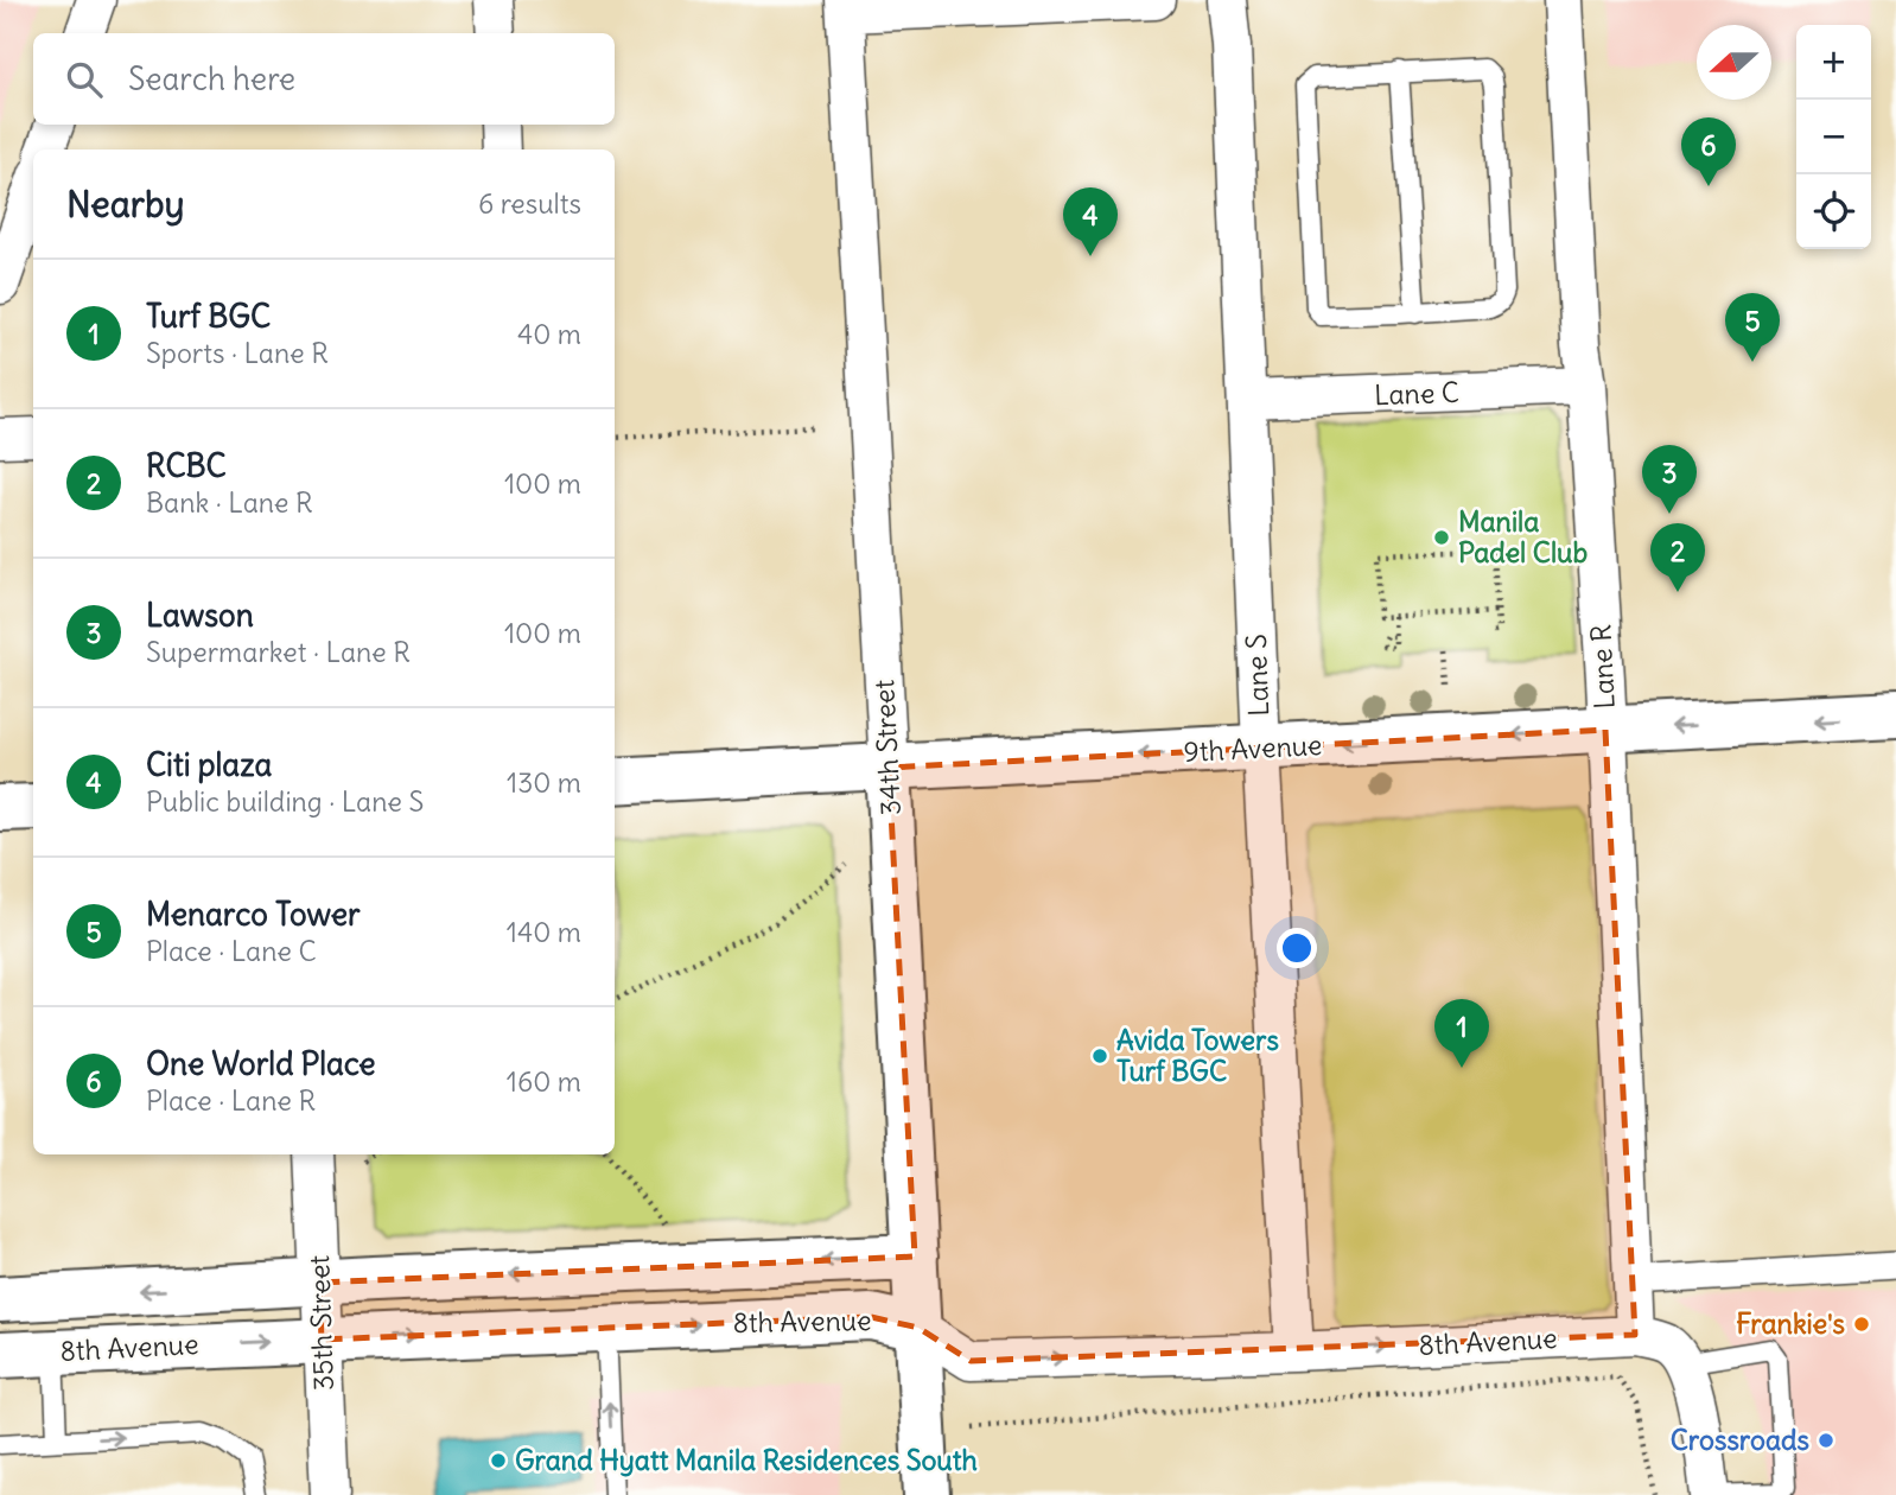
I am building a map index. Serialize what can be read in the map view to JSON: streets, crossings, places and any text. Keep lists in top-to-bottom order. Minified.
{"streets":{"street":["Lane C","Lane R","Lane S","34th Street","9th Avenue","8th Avenue","35th Street"]},"crossings":[["Lane C","Lane R"],["Lane C","Lane S"],["Lane R","9th Avenue"],["Lane R","8th Avenue"],["Lane S","9th Avenue"],["Lane S","8th Avenue"],["34th Street","9th Avenue"],["34th Street","8th Avenue"],["8th Avenue","35th Street"]],"one_way":["9th Avenue"],"places":["Manila Padel Club","Avida Towers Turf BGC","Frankie's","Crossroads","Grand Hyatt Manila Residences South"],"north":"left","page":{"map_buttons":["+","−"],"search":"Search here","pins":["6","4","5","3","2","1"],"heading":["Nearby","6 results"],"list":[{"mark":"1","name":"Turf BGC","note":"Sports · Lane R","value":"40 m"},{"mark":"2","name":"RCBC","note":"Bank · Lane R","value":"100 m"},{"mark":"3","name":"Lawson","note":"Supermarket · Lane R","value":"100 m"},{"mark":"4","name":"Citi plaza","note":"Public building · Lane S","value":"130 m"},{"mark":"5","name":"Menarco Tower","note":"Place · Lane C","value":"140 m"},{"mark":"6","name":"One World Place","note":"Place · Lane R","value":"160 m"}]}}
